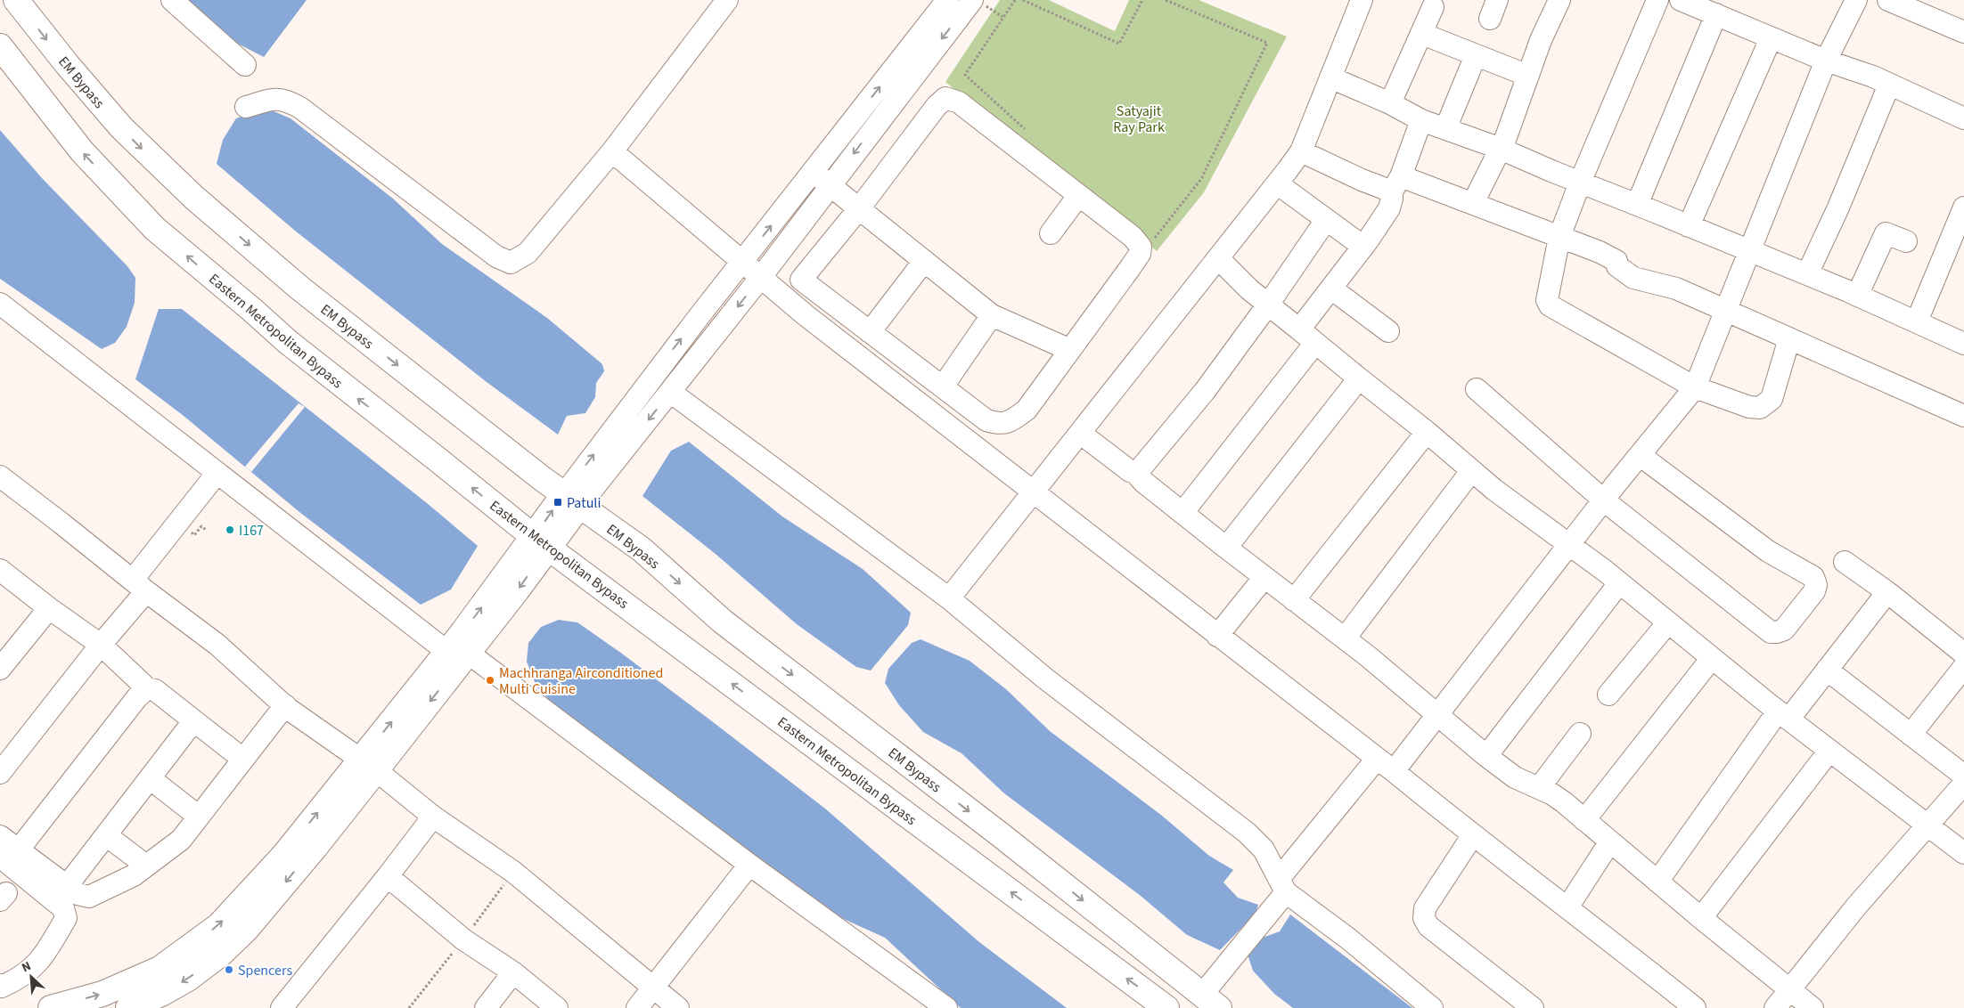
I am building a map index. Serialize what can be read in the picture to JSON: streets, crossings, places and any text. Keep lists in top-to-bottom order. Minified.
{"streets":{"main road":["EM Bypass","Eastern Metropolitan Bypass"]},"one_way":["EM Bypass","Eastern Metropolitan Bypass"],"parks":["Satyajit Ray Park"],"places":{"transit":["Patuli"],"other":["I167","Machhranga Airconditioned Multi Cuisine","Spencers"]},"north":"top left"}
